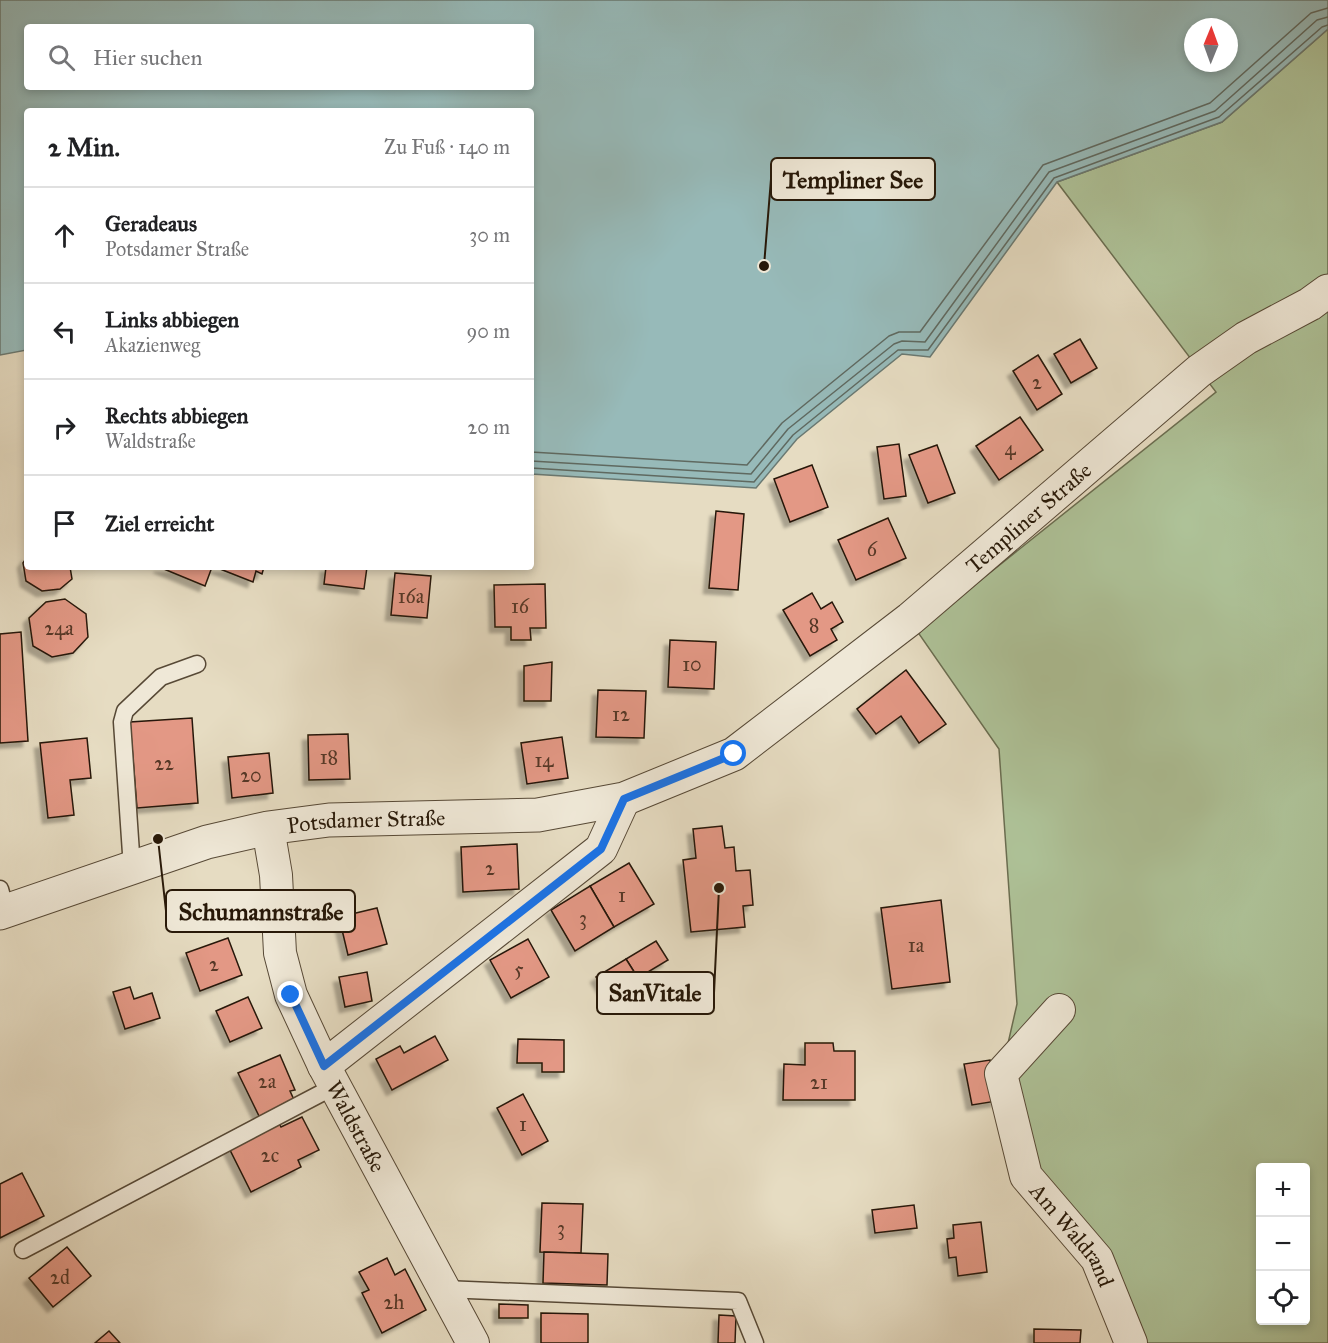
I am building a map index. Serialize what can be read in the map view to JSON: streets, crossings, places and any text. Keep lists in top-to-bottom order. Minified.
{"streets":{"street":["Templiner Straße","Potsdamer Straße","Waldstraße","Am Waldrand"]},"crossings":[["Templiner Straße","Potsdamer Straße"],["Potsdamer Straße","Waldstraße"]],"places":["Templiner See","Schumannstraße","SanVitale"],"house_numbers":["2","4","6","16a","16","8","24a","10","12","18","14","22","20","2","1","3","1a","2","5","2a","21","1","2c","3","2d","2h"],"north":"top","page":{"search":"Hier suchen","heading":["2 Min.","Zu Fuß · 140 m"],"list":[["Geradeaus","Potsdamer Straße","30 m"],["Links abbiegen","Akazienweg","90 m"],["Rechts abbiegen","Waldstraße","20 m"],"Ziel erreicht"],"map_buttons":["+","−"]}}
